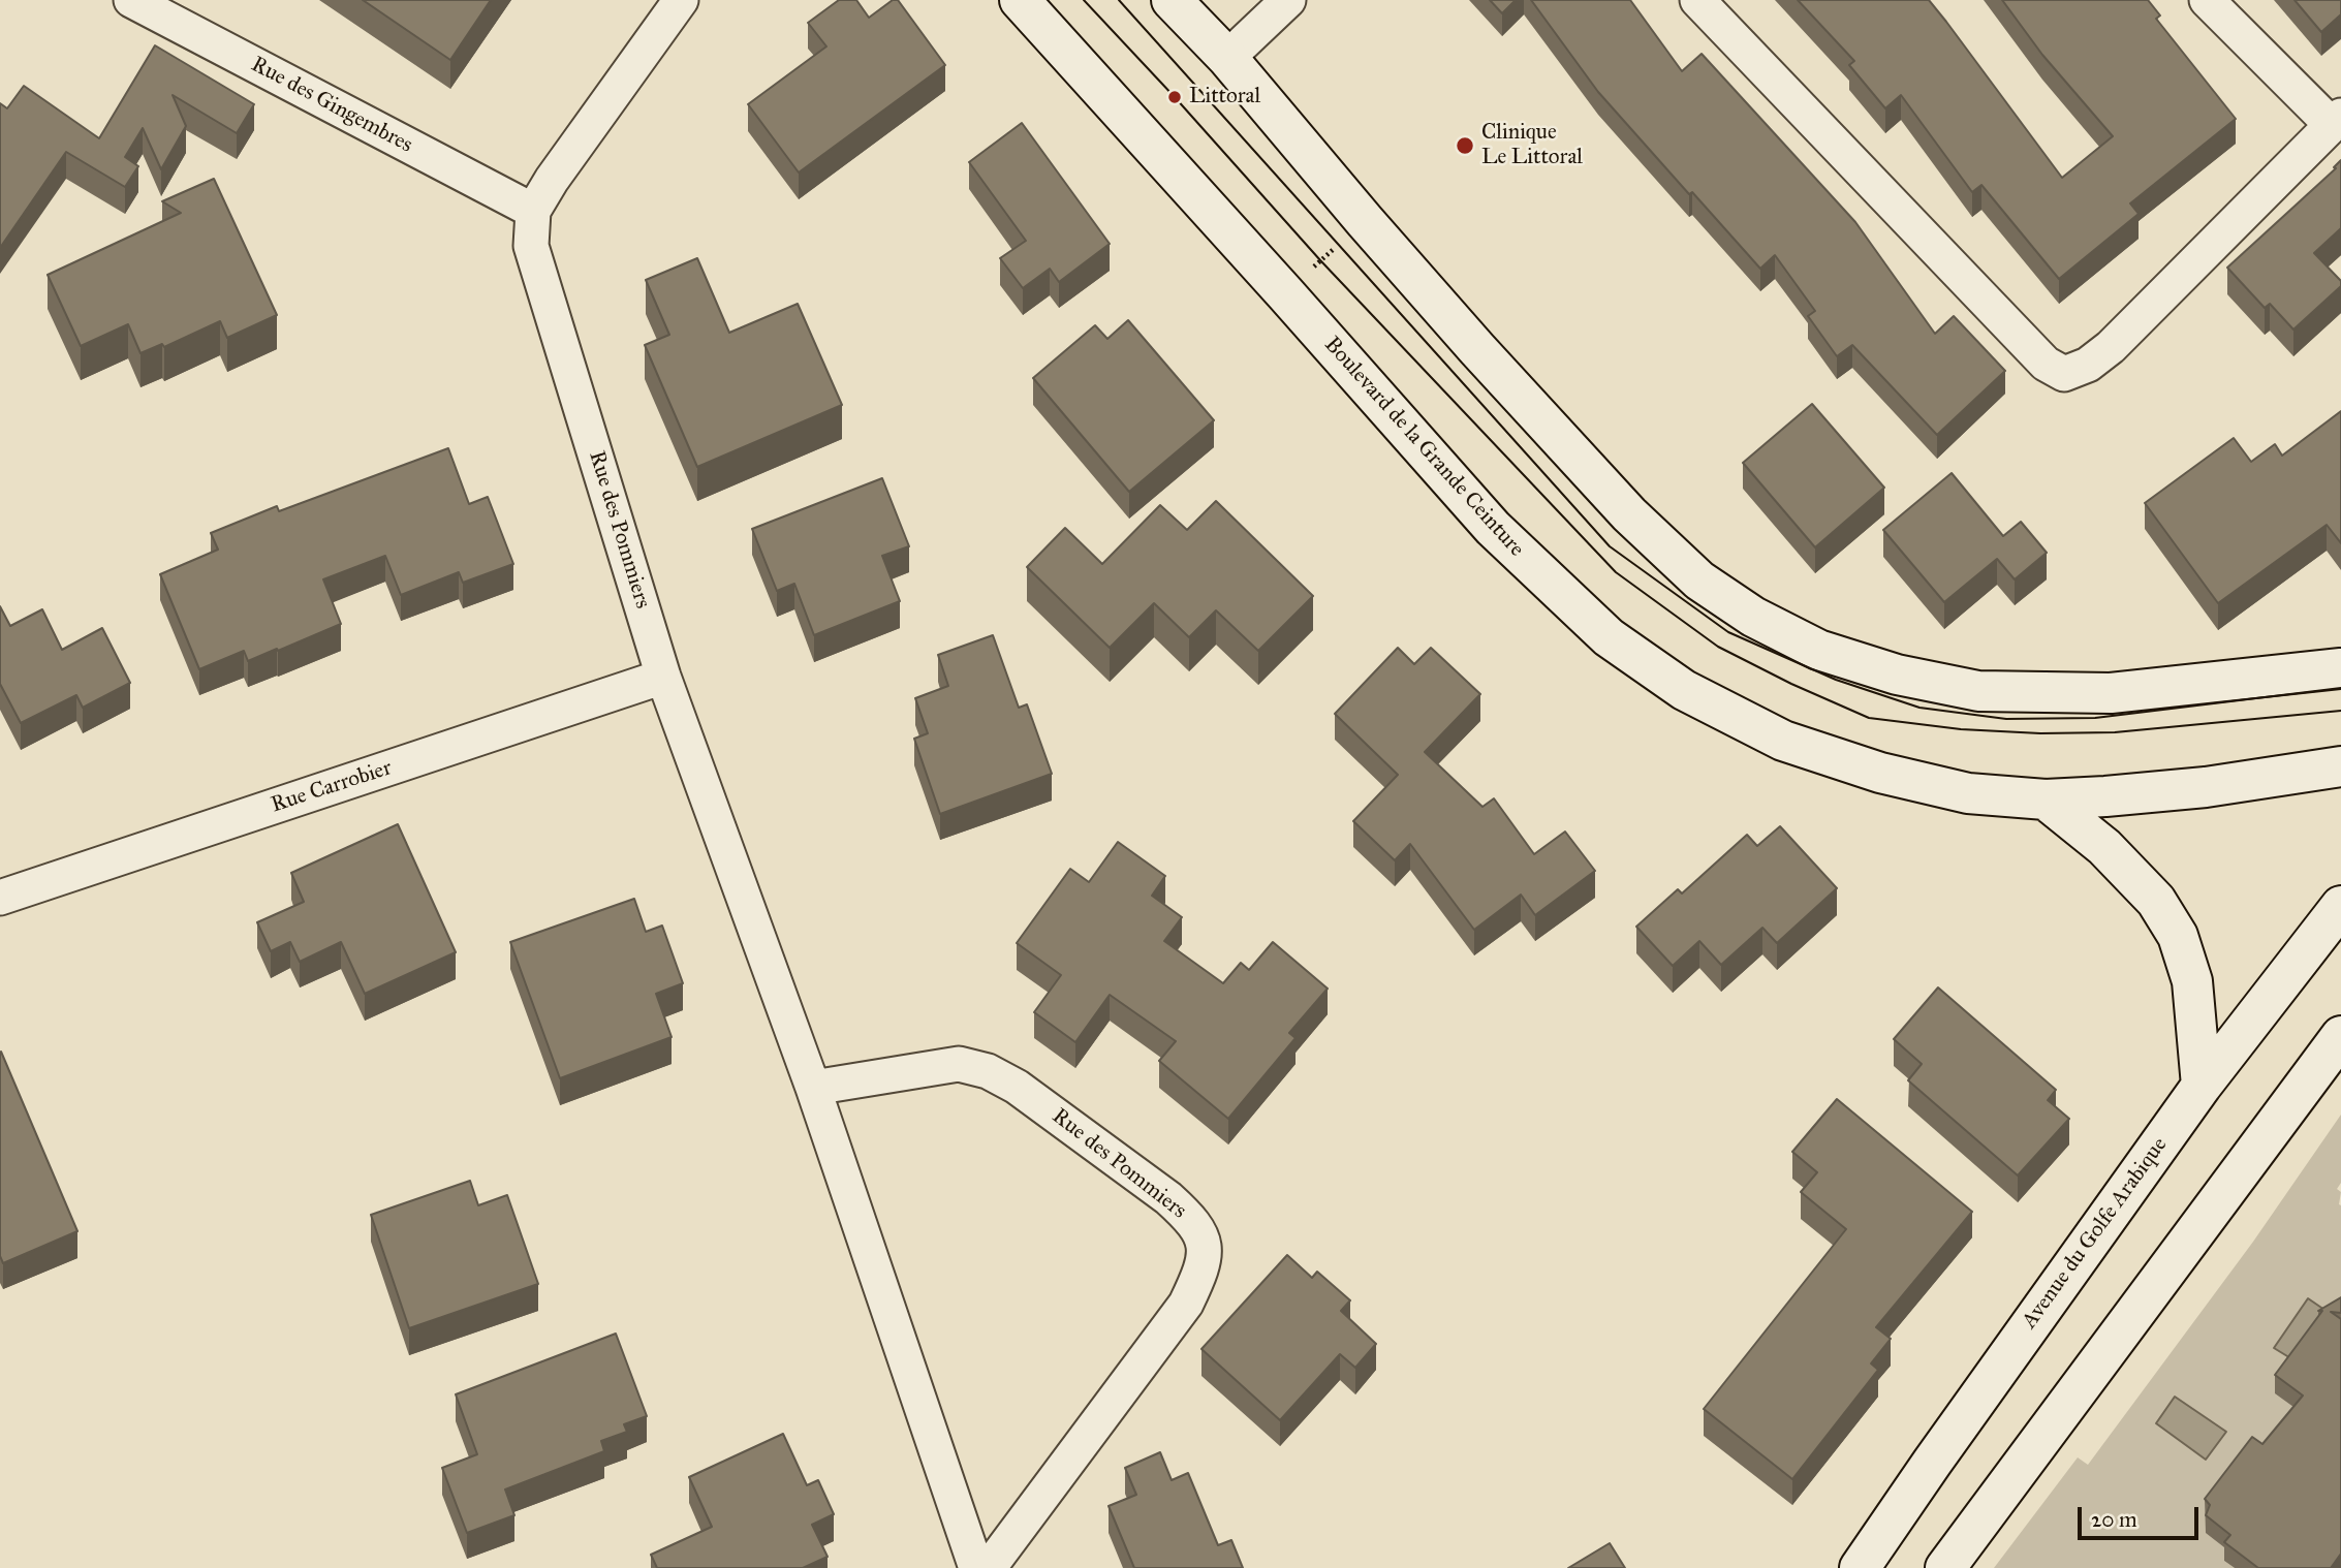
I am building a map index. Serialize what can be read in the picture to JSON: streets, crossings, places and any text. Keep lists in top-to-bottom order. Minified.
{"streets":{"main road":["Boulevard de la Grande Ceinture","Avenue du Golfe Arabique"],"street":["Rue des Gingembres","Rue des Pommiers","Rue Carrobier"]},"crossings":[["Rue des Gingembres","Rue des Pommiers"],["Rue des Pommiers","Rue Carrobier"]],"places":["Littoral","Clinique Le Littoral"],"scale_bar":"20 m"}
